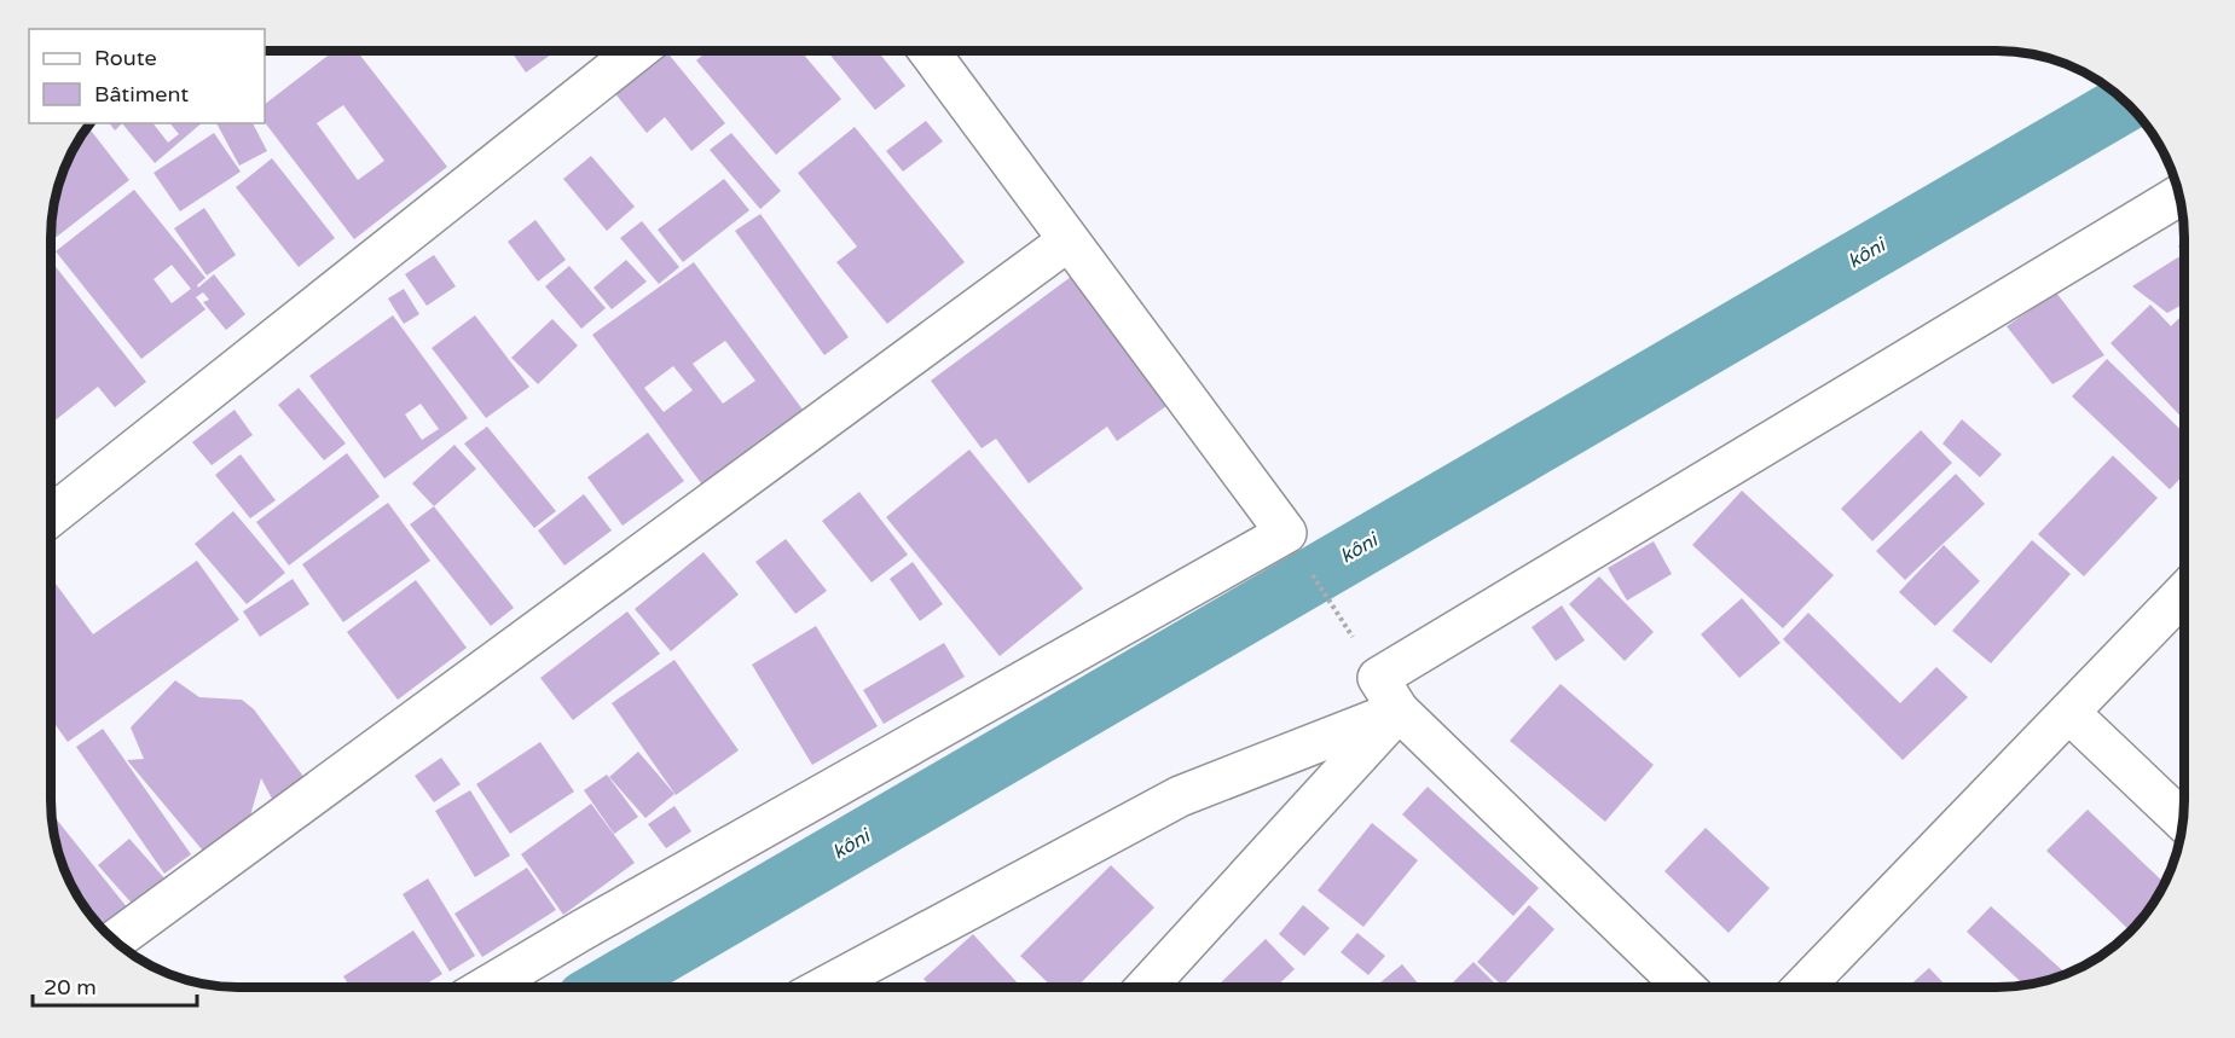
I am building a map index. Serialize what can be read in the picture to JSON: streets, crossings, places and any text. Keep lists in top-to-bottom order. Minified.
{"water":["kôni"],"legend":["Route","Bâtiment"],"scale_bar":"20 m"}
